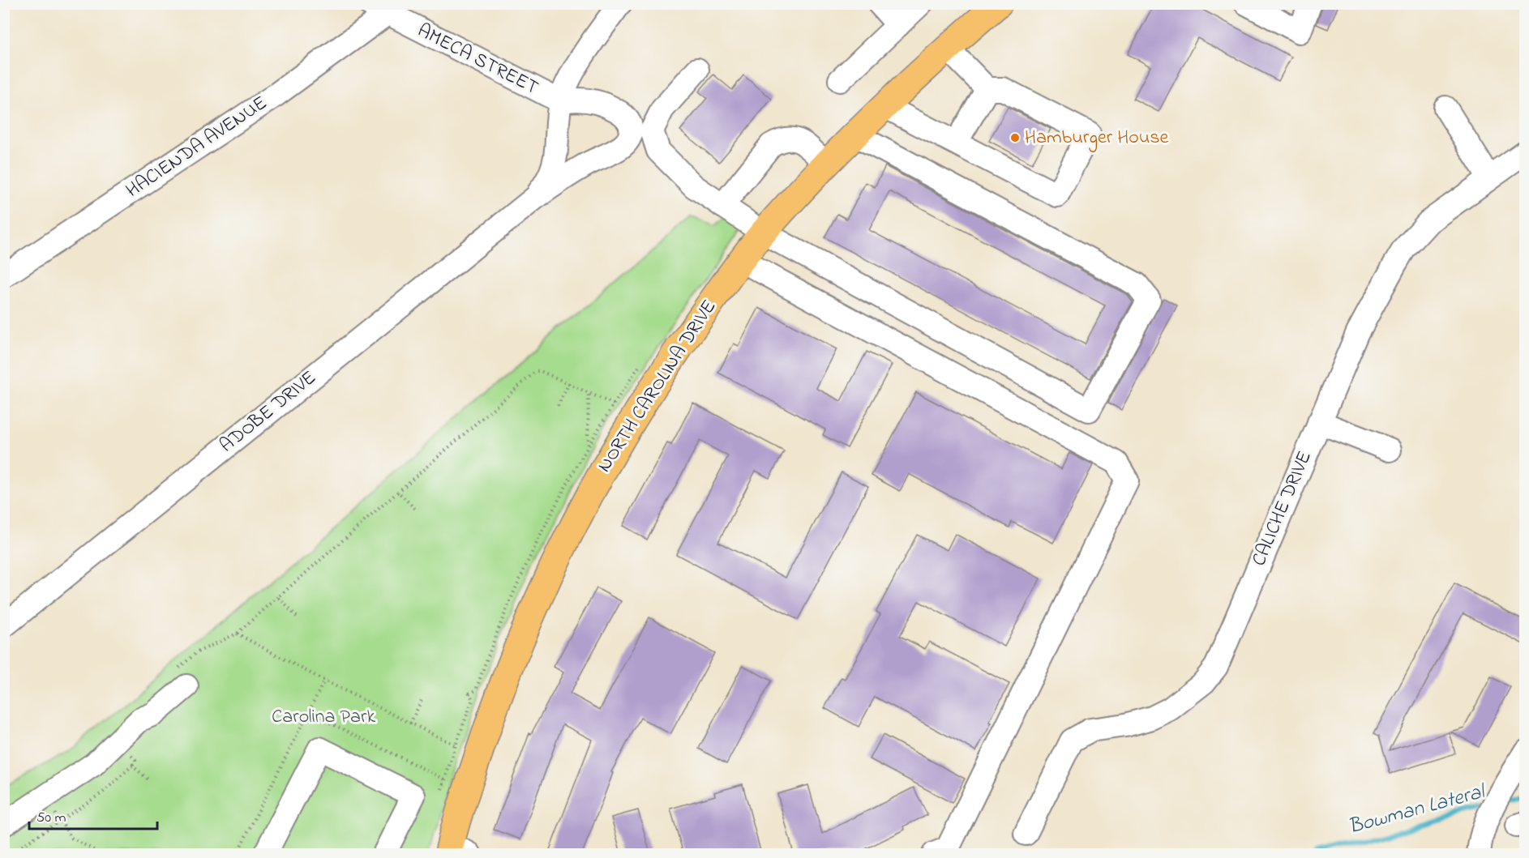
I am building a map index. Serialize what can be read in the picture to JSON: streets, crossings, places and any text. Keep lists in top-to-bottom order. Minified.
{"streets":{"main road":["NORTH CAROLINA DRIVE"],"street":["AMECA STREET","HACIENDA AVENUE","ADOBE DRIVE","CALICHE DRIVE"]},"crossings":[["AMECA STREET","HACIENDA AVENUE"],["AMECA STREET","ADOBE DRIVE"]],"water":["Bowman Lateral"],"parks":["Carolina Park"],"places":["Hamburger House"],"scale_bar":"50 m"}
